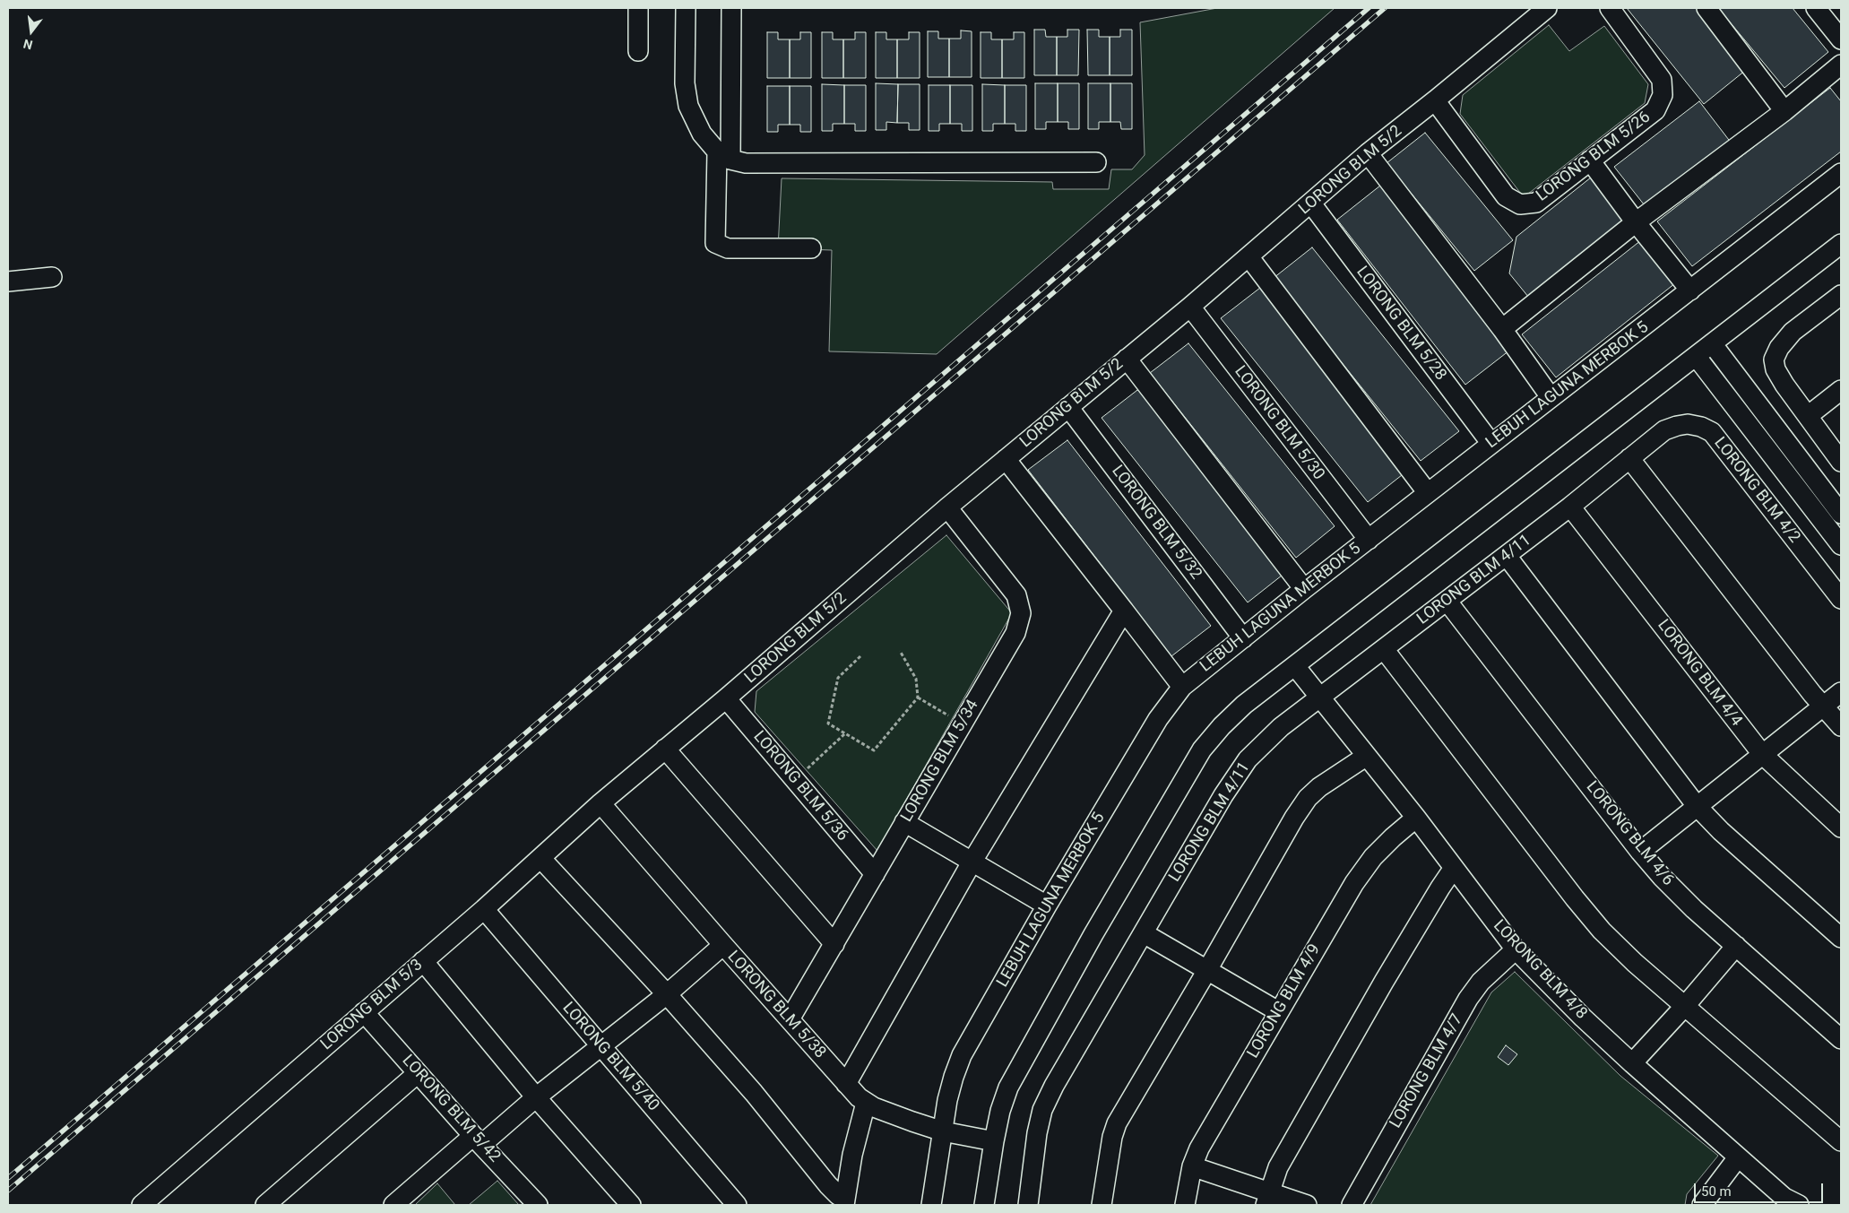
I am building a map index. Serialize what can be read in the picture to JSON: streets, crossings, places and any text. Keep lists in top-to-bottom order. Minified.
{"streets":{"street":["LORONG BLM 5/26","LORONG BLM 5/2","LORONG BLM 5/28","LEBUH LAGUNA MERBOK 5","LORONG BLM 5/30","LORONG BLM 4/2","LORONG BLM 5/32","LORONG BLM 4/11","LORONG BLM 4/4","LORONG BLM 5/34","LORONG BLM 5/36","LORONG BLM 4/6","LORONG BLM 4/8","LORONG BLM 4/9","LORONG BLM 5/3","LORONG BLM 5/38","LORONG BLM 5/40","LORONG BLM 4/7","LORONG BLM 5/42"]},"crossings":[["LORONG BLM 5/26","LORONG BLM 5/2"],["LORONG BLM 5/2","LORONG BLM 5/28"],["LORONG BLM 5/2","LORONG BLM 5/30"],["LORONG BLM 5/2","LORONG BLM 5/32"],["LORONG BLM 5/2","LORONG BLM 5/34"],["LORONG BLM 5/2","LORONG BLM 5/36"],["LORONG BLM 5/2","LORONG BLM 5/3"],["LORONG BLM 5/2","LORONG BLM 5/38"],["LORONG BLM 5/28","LEBUH LAGUNA MERBOK 5"],["LEBUH LAGUNA MERBOK 5","LORONG BLM 5/30"],["LEBUH LAGUNA MERBOK 5","LORONG BLM 5/32"],["LEBUH LAGUNA MERBOK 5","LORONG BLM 5/38"],["LORONG BLM 4/2","LORONG BLM 4/11"],["LORONG BLM 4/2","LORONG BLM 4/4"],["LORONG BLM 4/11","LORONG BLM 4/4"],["LORONG BLM 4/11","LORONG BLM 4/6"],["LORONG BLM 4/11","LORONG BLM 4/8"],["LORONG BLM 5/34","LORONG BLM 5/36"],["LORONG BLM 5/34","LORONG BLM 5/38"],["LORONG BLM 4/8","LORONG BLM 4/9"],["LORONG BLM 4/8","LORONG BLM 4/7"],["LORONG BLM 5/3","LORONG BLM 5/38"],["LORONG BLM 5/3","LORONG BLM 5/40"],["LORONG BLM 5/3","LORONG BLM 5/42"]],"scale_bar":"50 m","north":"bottom"}
